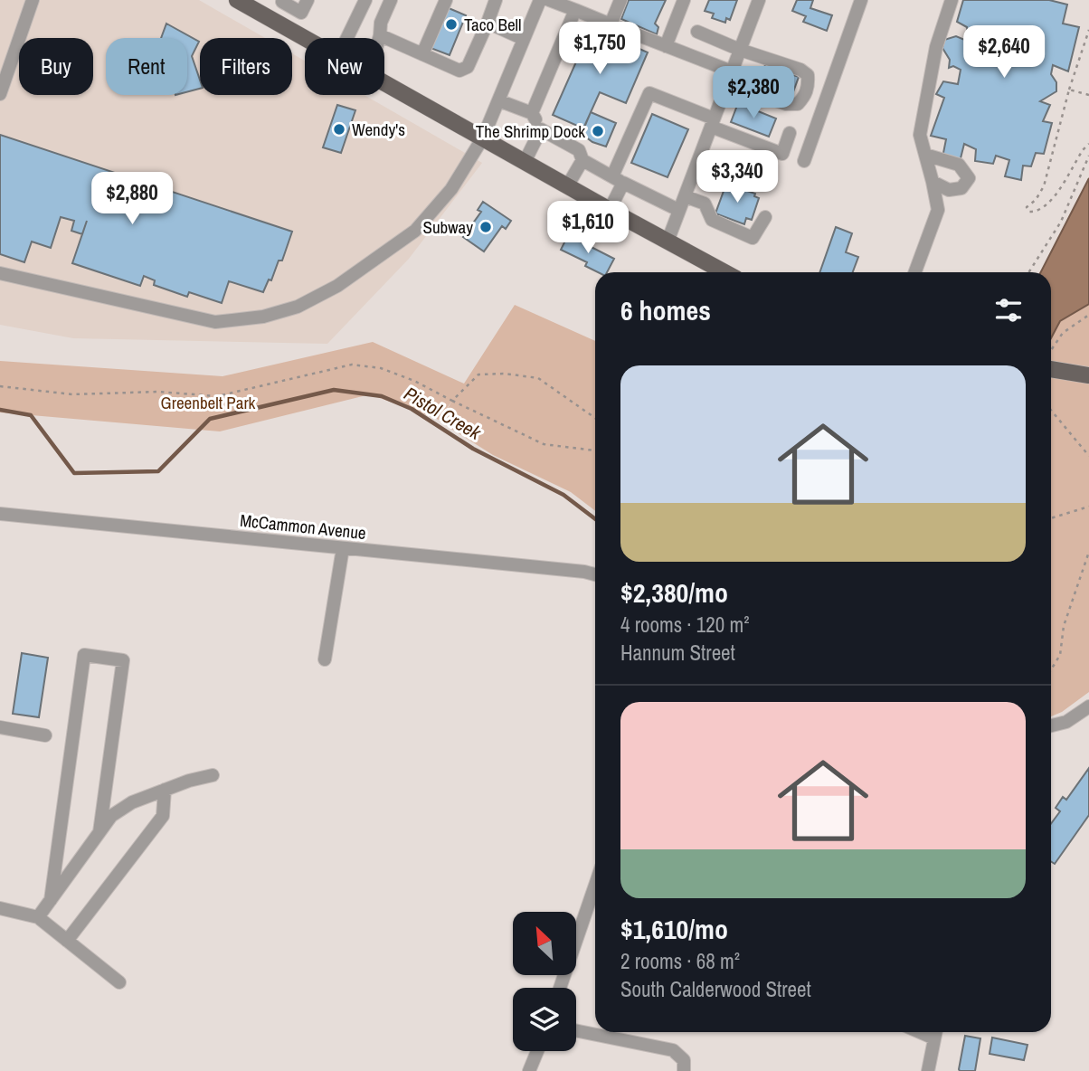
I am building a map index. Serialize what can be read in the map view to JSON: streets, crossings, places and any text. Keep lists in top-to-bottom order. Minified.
{"streets":{"street":["McCammon Avenue"]},"water":["Pistol Creek"],"parks":["Greenbelt Park"],"places":["Taco Bell","Wendy's","The Shrimp Dock","Subway"],"north":"top left","page":{"price":["$1,750","$2,640","$2,380","$3,340","$2,880","$1,610"],"chip":["Buy","Rent","Filters","New"],"heading":"6 homes","list":[{"name":"$2,380/mo","note":"4 rooms · 120 m² · Hannum Street"},{"name":"$1,610/mo","note":"2 rooms · 68 m² · South Calderwood Street"}]}}
